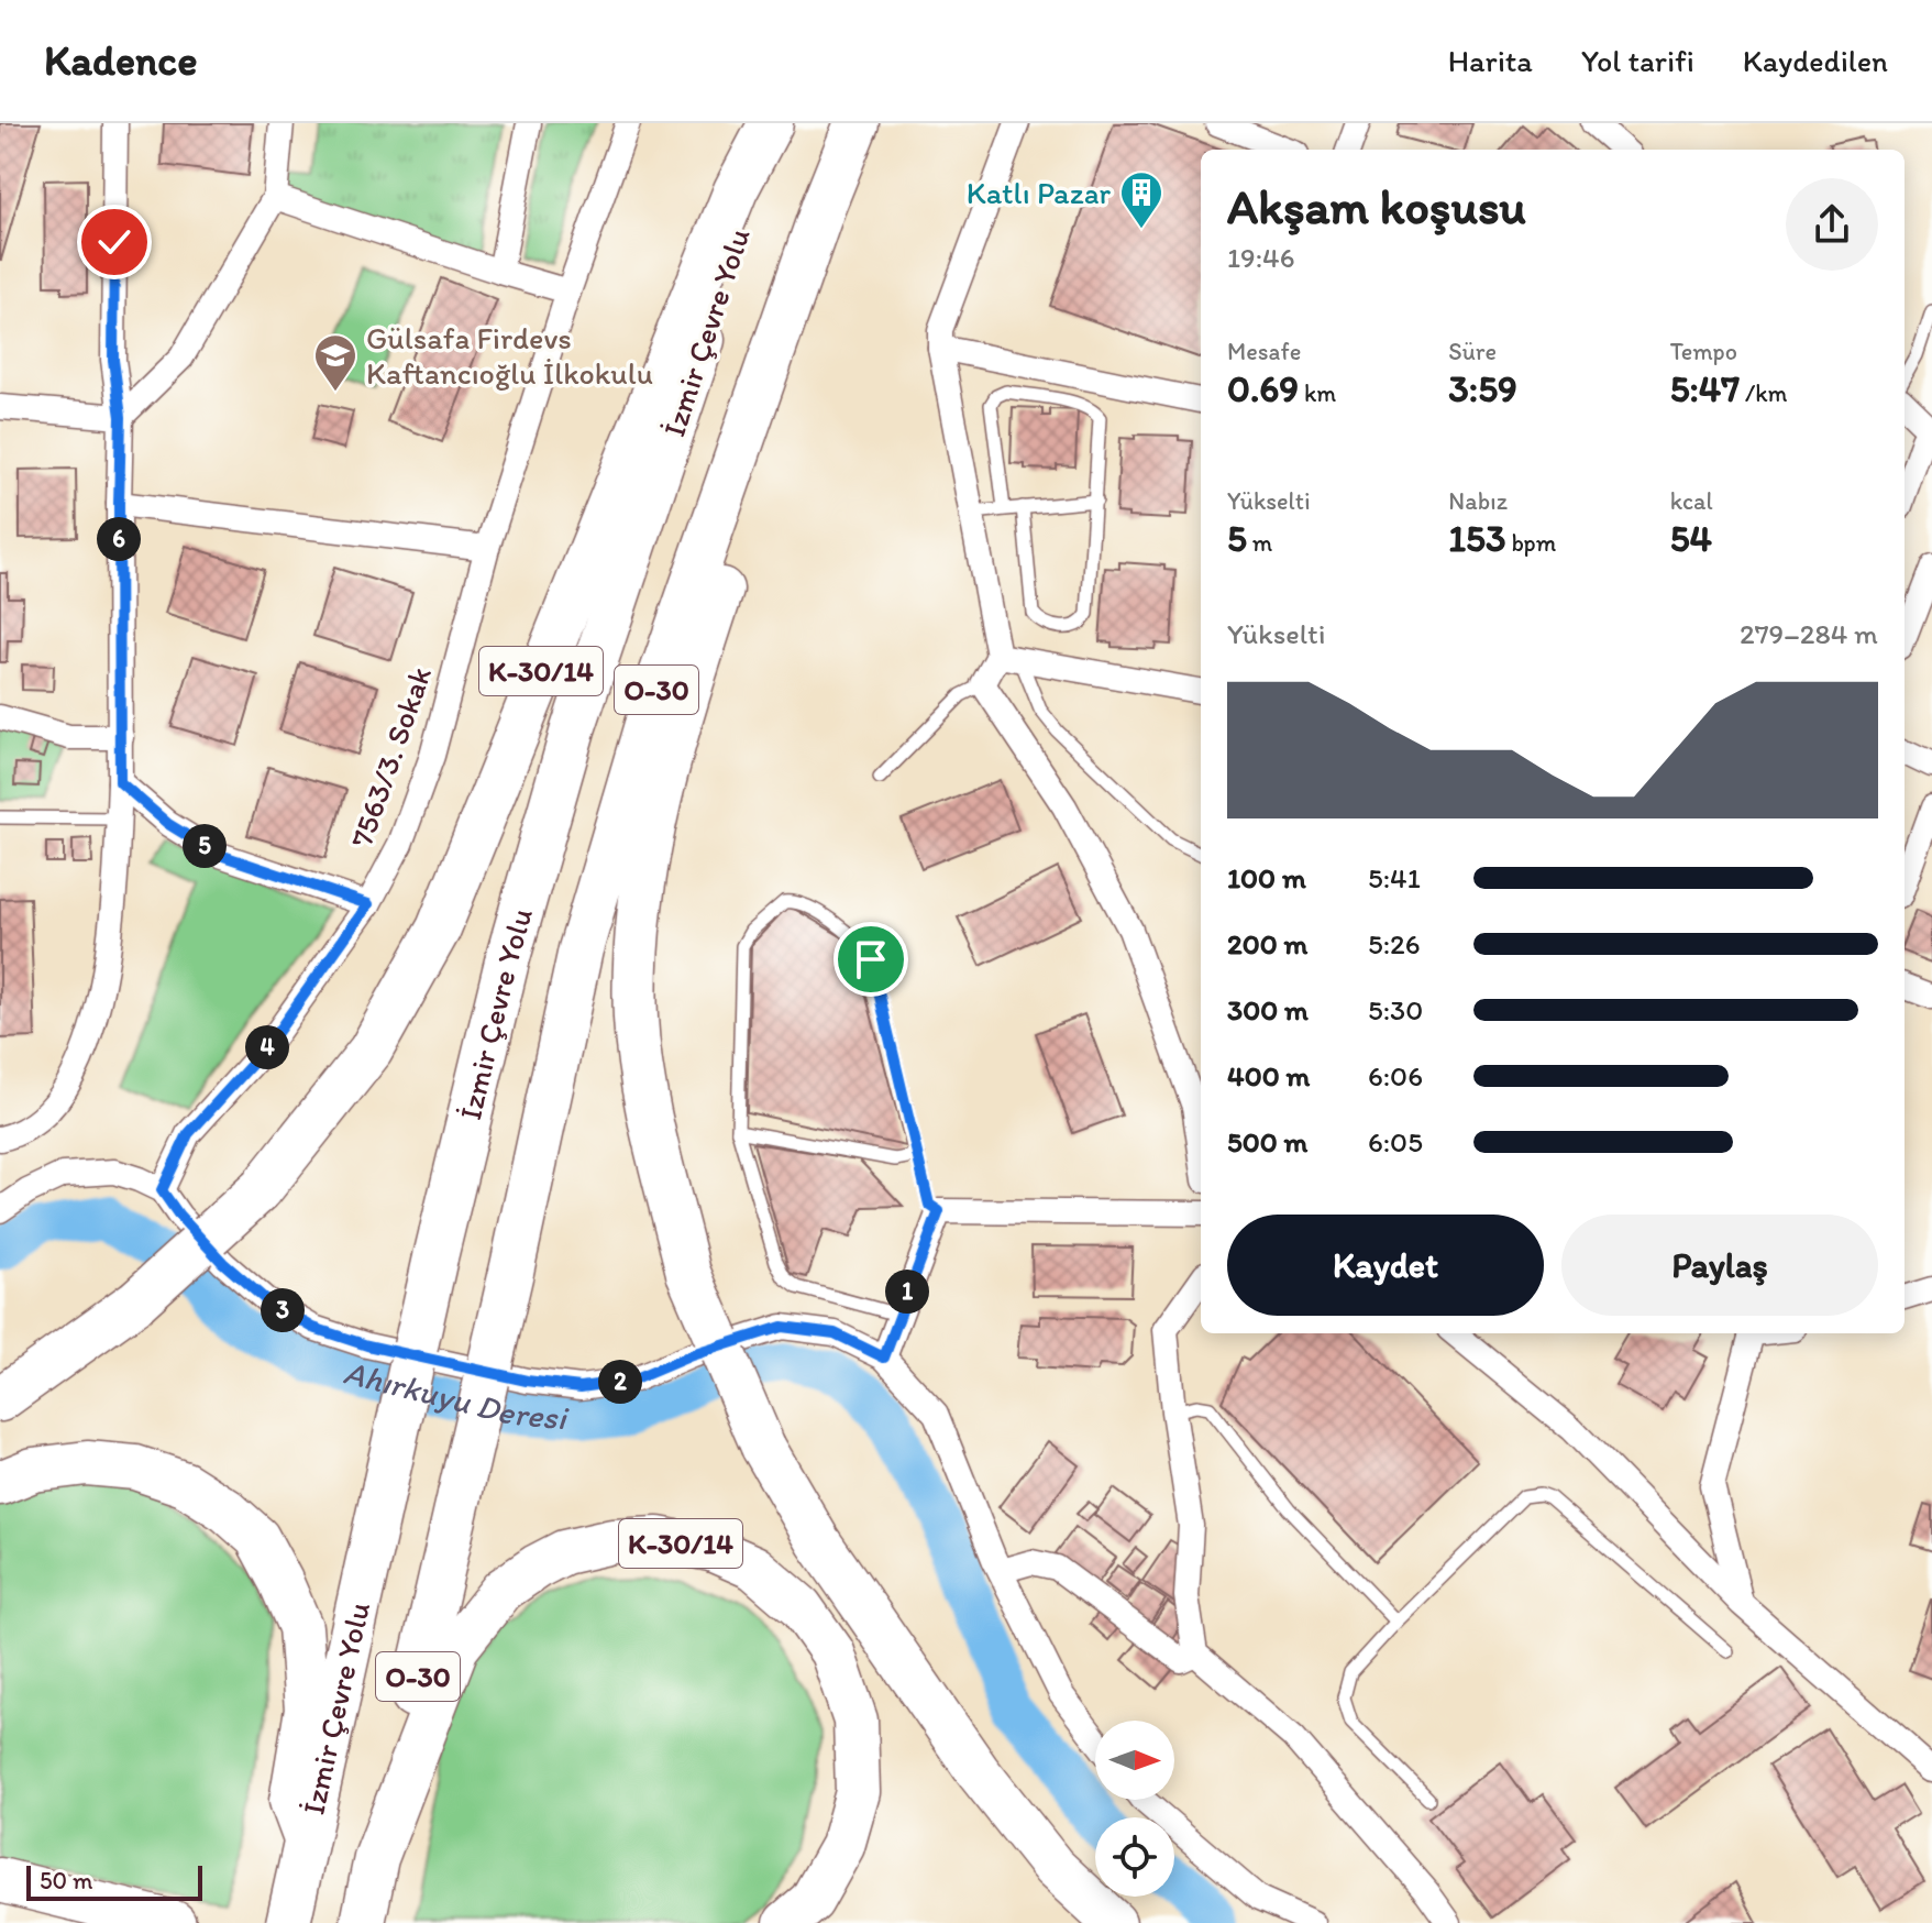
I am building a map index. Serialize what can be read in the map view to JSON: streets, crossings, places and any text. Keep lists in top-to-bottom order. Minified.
{"streets":{"highway":["İzmir Çevre Yolu","K-30/14","O-30"],"street":["7563/3. Sokak"]},"crossings":[["İzmir Çevre Yolu","K-30/14"],["K-30/14","O-30"]],"water":["Ahırkuyu Deresi"],"places":{"building":["Katlı Pazar"],"school or university":["Gülsafa Firdevs Kaftancıoğlu İlkokulu"]},"scale_bar":"50 m","north":"right","page":{"header":"Kadence","nav":["Harita","Yol tarifi","Kaydedilen"],"heading":["Akşam koşusu","19:46"],"stats":[["Mesafe","0.69 km"],["Süre","3:59"],["Tempo","5:47 /km"],["Yükselti","5 m"],["Nabız","153 bpm"],["kcal","54"]],"pins":["6","5","4","1","3","2"],"chart":["Yükselti","279–284 m"],"list":[{"name":"100 m","note":"5:41"},{"name":"200 m","note":"5:26"},{"name":"300 m","note":"5:30"},{"name":"400 m","note":"6:06"},{"name":"500 m","note":"6:05"}],"buttons":["Kaydet","Paylaş"],"scale":"50 m"}}
